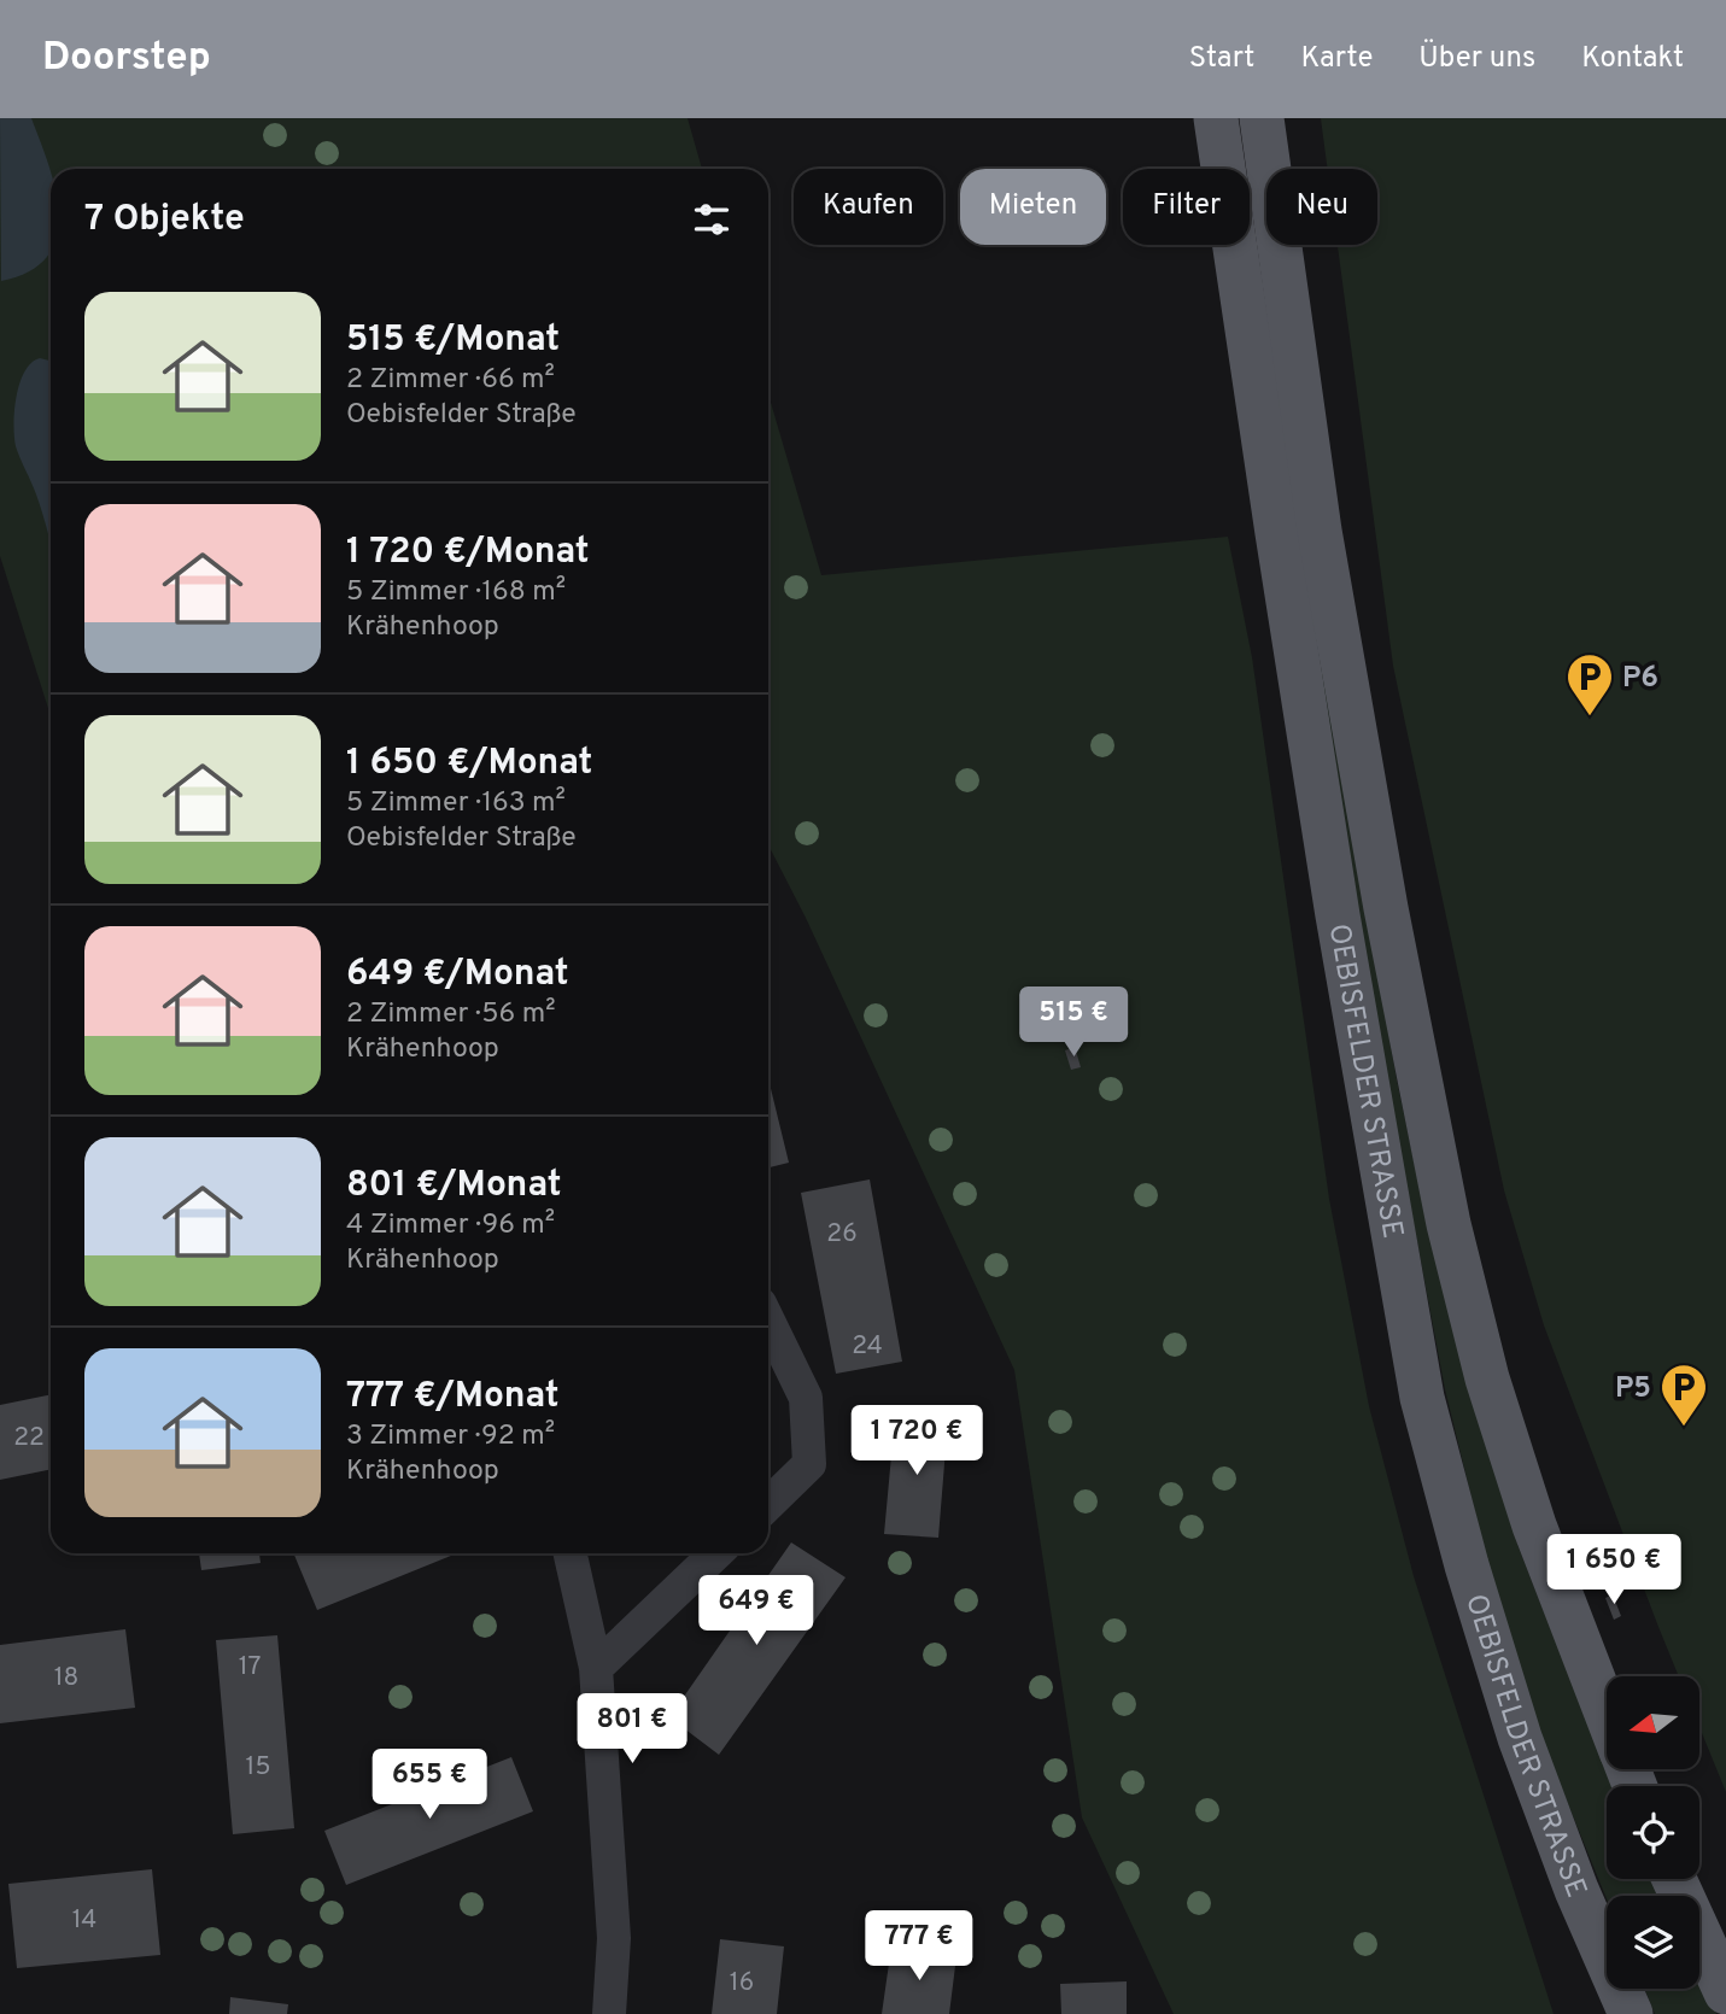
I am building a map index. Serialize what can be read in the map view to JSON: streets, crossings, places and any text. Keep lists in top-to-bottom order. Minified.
{"streets":{"main road":["OEBISFELDER STRASSE"]},"places":{"parking":["P6","P5"]},"house_numbers":["26","24","22","17","18","15","14","16"],"north":"left","page":{"header":"Doorstep","nav":["Start","Karte","Über uns","Kontakt"],"chip":["Kaufen","Mieten","Filter","Neu"],"heading":"7 Objekte","list":[{"name":"515 €/Monat","note":"2 Zimmer · 66 m² · Oebisfelder Straße"},{"name":"1 720 €/Monat","note":"5 Zimmer · 168 m² · Krähenhoop"},{"name":"1 650 €/Monat","note":"5 Zimmer · 163 m² · Oebisfelder Straße"},{"name":"649 €/Monat","note":"2 Zimmer · 56 m² · Krähenhoop"},{"name":"801 €/Monat","note":"4 Zimmer · 96 m² · Krähenhoop"},{"name":"777 €/Monat","note":"3 Zimmer · 92 m² · Krähenhoop"}],"price":["515 €","1 720 €","1 650 €","649 €","801 €","655 €","777 €"]}}
